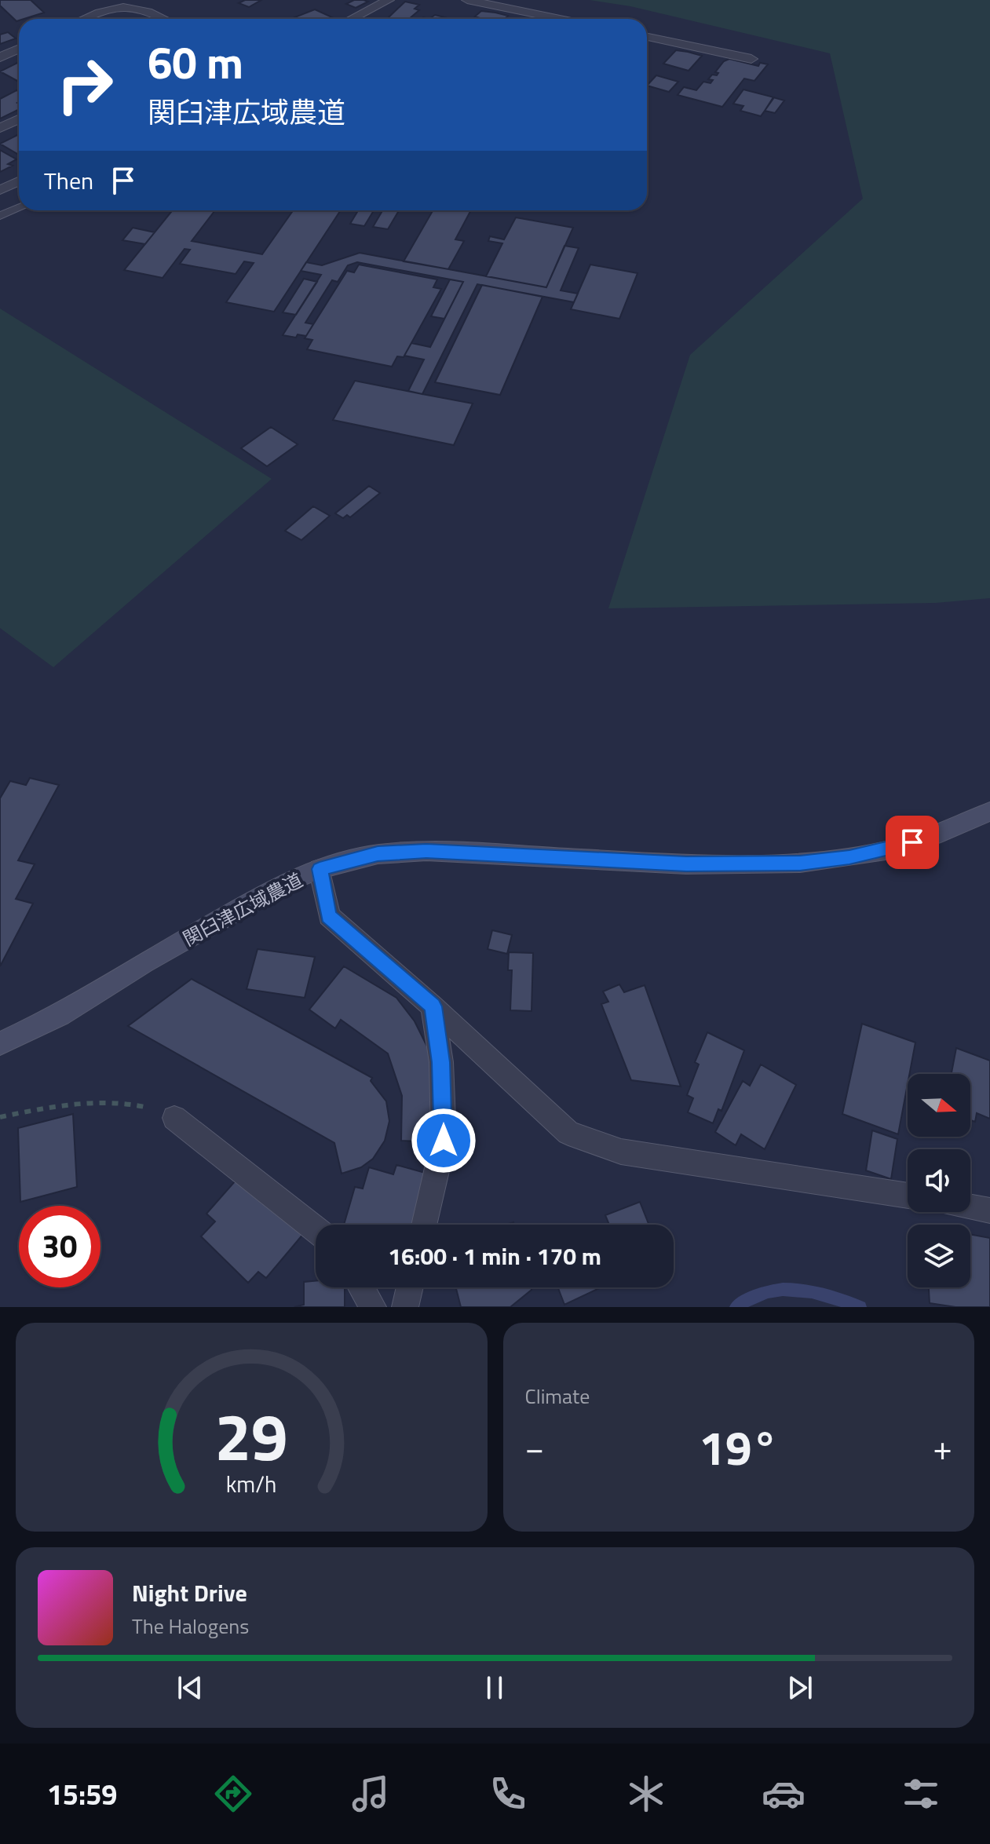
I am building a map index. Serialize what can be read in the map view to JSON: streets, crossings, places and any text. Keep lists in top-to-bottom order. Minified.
{"streets":{"street":["関臼津広域農道"]},"north":"right","page":{"turn":["60 m","関臼津広域農道"],"then":"Then","limit":"30","trip":"16:00 · 1 min · 170 m","tile":"Climate","heat":["−","19°","+"],"song":["Night Drive","The Halogens"],"tabs":"15:59","gauge":["29","km/h"]}}
